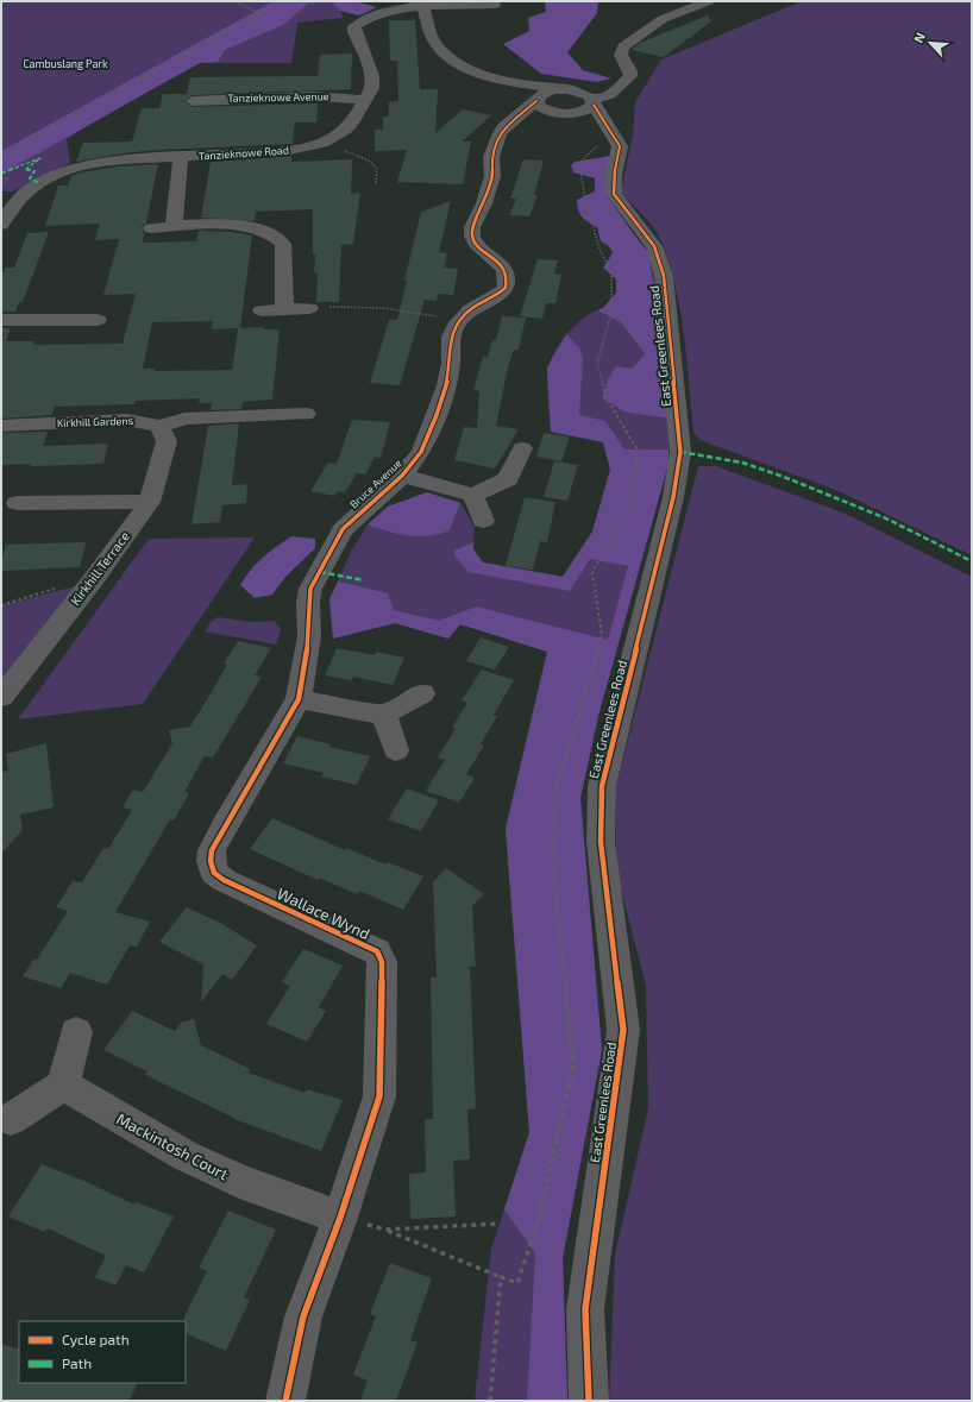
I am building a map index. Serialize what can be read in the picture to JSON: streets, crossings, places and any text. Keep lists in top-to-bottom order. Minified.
{"streets":{"street":["Tanzieknowe Avenue","Tanzieknowe Road","East Greenlees Road","Kirkhill Gardens","Bruce Avenue","Kirkhill Terrace","Wallace Wynd","Mackintosh Court"]},"crossings":[["Tanzieknowe Avenue","Tanzieknowe Road"],["Kirkhill Gardens","Kirkhill Terrace"],["Bruce Avenue","Wallace Wynd"],["Wallace Wynd","Mackintosh Court"]],"parks":["Cambuslang Park"],"legend":["Cycle path","Path"],"north":"top left"}
